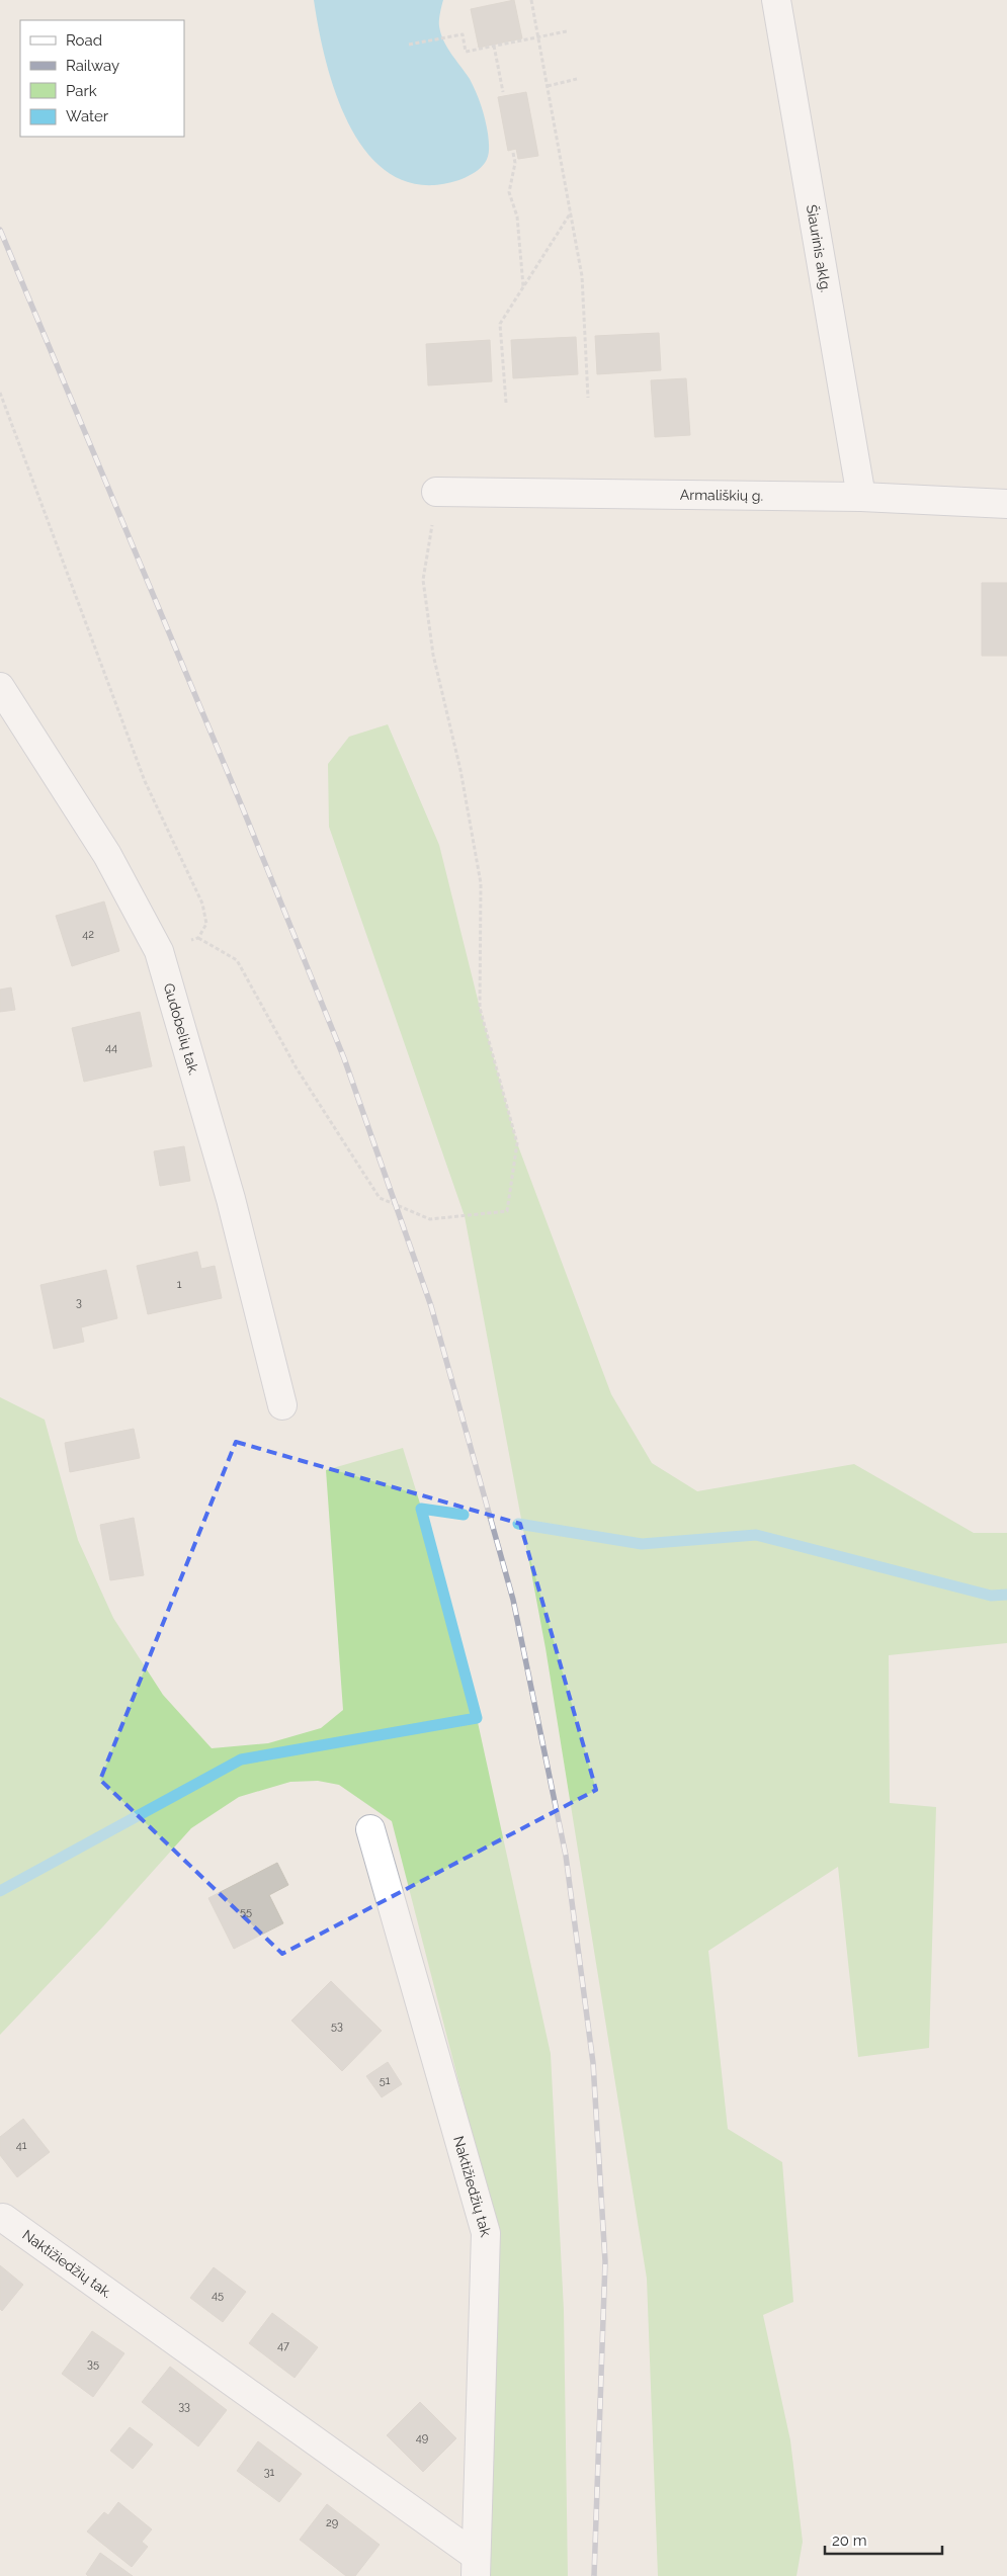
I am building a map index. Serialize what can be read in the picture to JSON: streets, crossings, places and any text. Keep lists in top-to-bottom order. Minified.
{"streets":{"street":["Šiaurinis aklg.","Armališkių g.","Gudobelių tak.","Naktižiedžių tak."]},"crossings":[["Šiaurinis aklg.","Armališkių g."]],"house_numbers":["42","44","1","3","55","53","51","41","45","47","35","33","49","31","29"],"legend":["Road","Railway","Park","Water"],"scale_bar":"20 m"}
